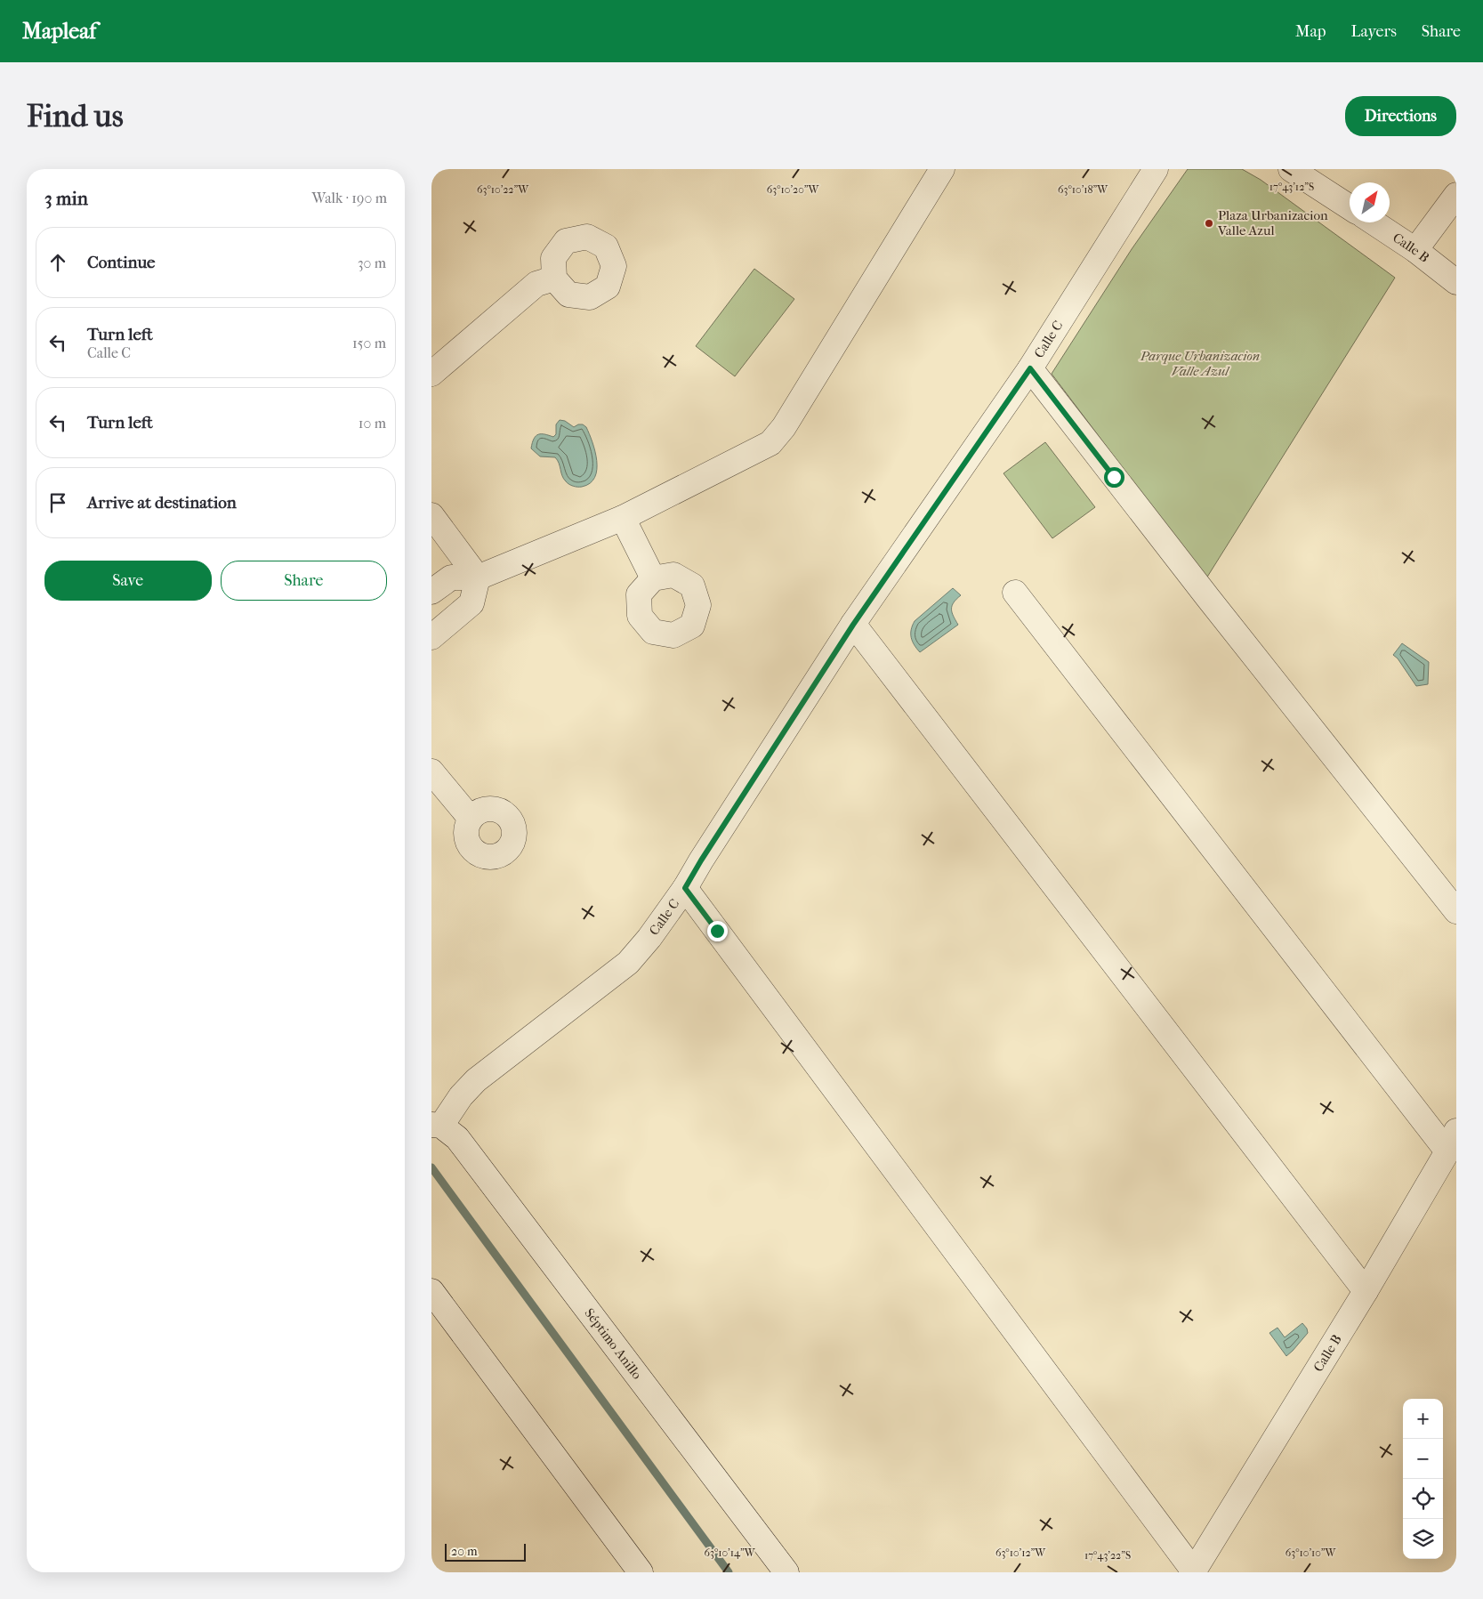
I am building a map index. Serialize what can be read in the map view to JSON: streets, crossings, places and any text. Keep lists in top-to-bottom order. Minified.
{"streets":{"street":["Calle B","Calle C","Séptimo Anillo"]},"crossings":[["Calle C","Séptimo Anillo"]],"parks":["Parque Urbanizacion Valle Azul"],"places":["Plaza Urbanizacion Valle Azul"],"scale_bar":"20 m","north":"top right","page":{"header":"Mapleaf","nav":["Map","Layers","Share"],"buttons":["Directions",["Save","Share"]],"title":"Find us","heading":["3 min","Walk · 190 m"],"list":[["Continue","30 m"],["Turn left","Calle C","150 m"],["Turn left","10 m"],"Arrive at destination"],"map_buttons":["+","−"],"scale":"20 m"},"coordinates":["17°43'12\"S","63°10'22\"W","63°10'20\"W","63°10'18\"W","63°10'14\"W","63°10'12\"W","63°10'10\"W","17°43'22\"S"]}
